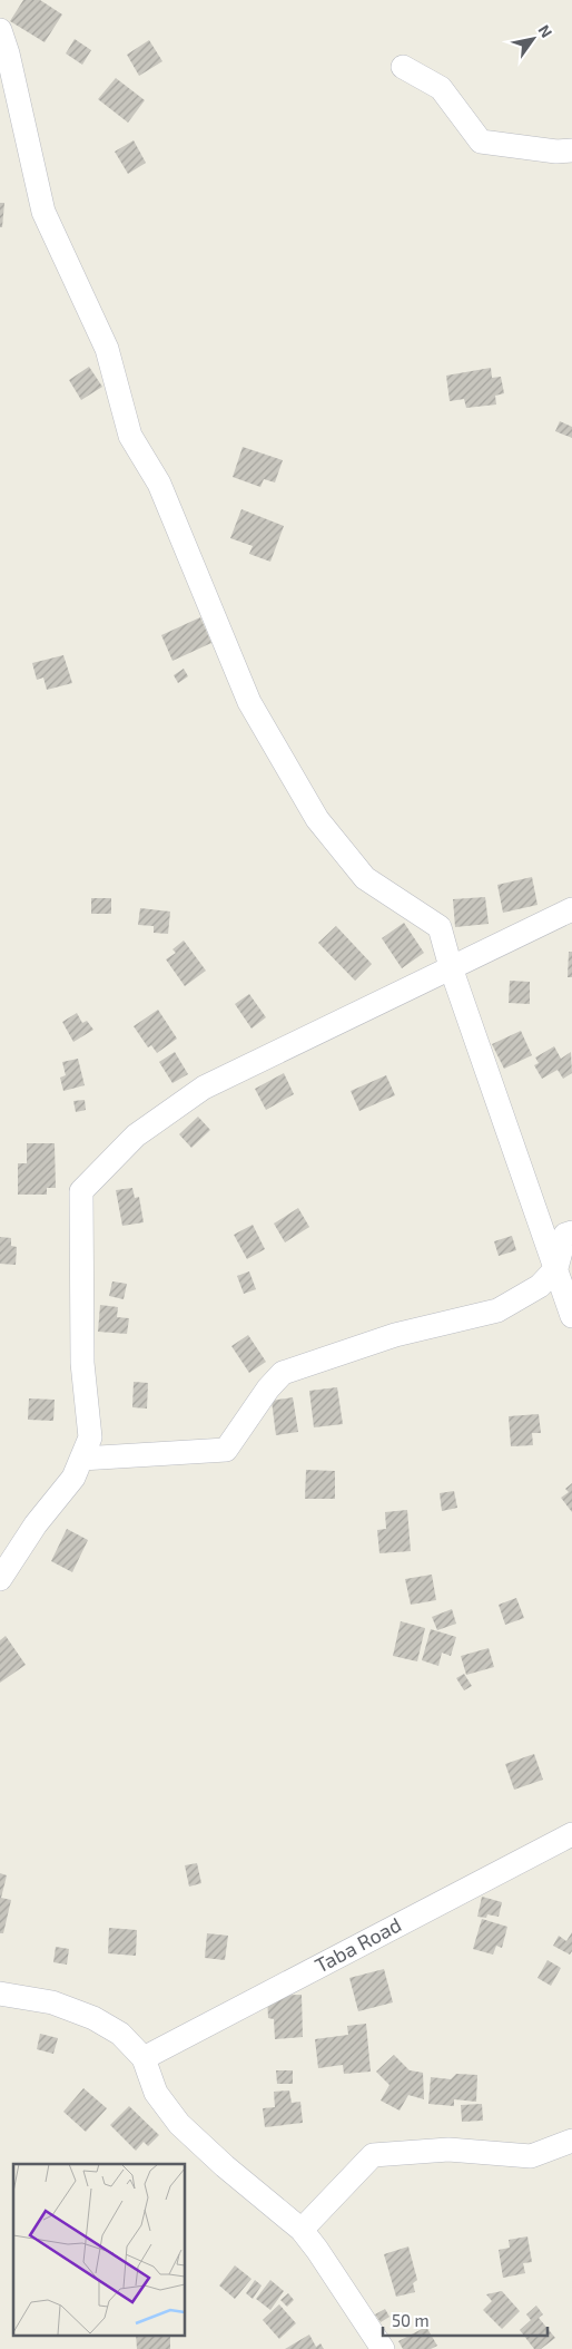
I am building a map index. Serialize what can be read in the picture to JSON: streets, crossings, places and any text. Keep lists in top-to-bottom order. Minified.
{"streets":{"street":["Taba Road"]},"scale_bar":"50 m","north":"top right"}
